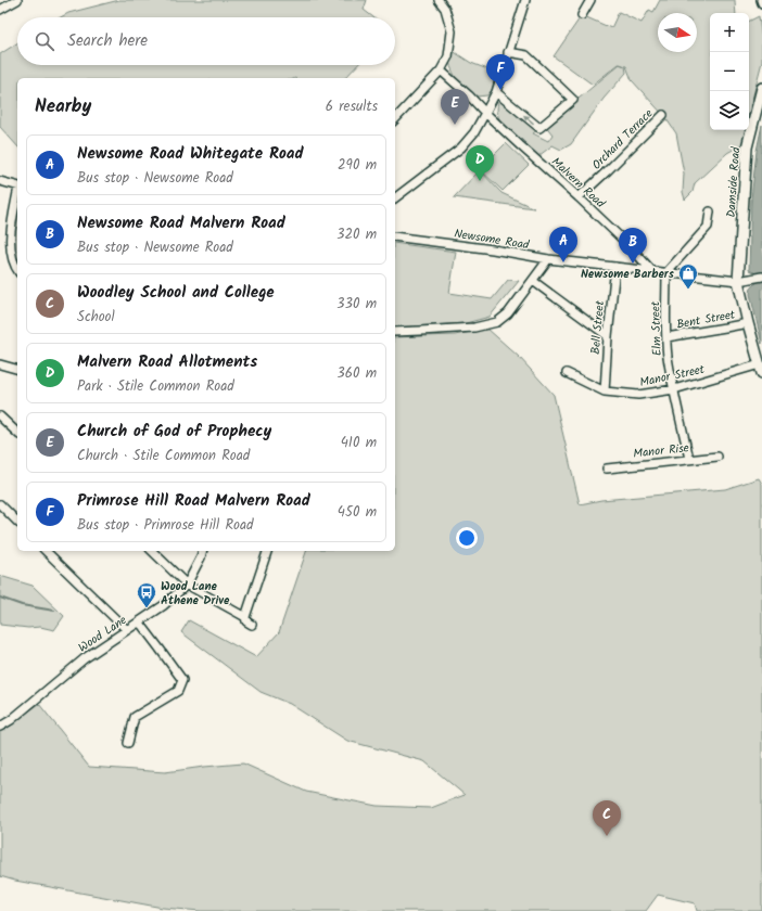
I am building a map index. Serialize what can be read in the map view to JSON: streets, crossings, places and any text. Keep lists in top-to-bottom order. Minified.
{"streets":{"street":["Orchard Terrace","Malvern Road","Damside Road","Newsome Road","Bent Street","Bell Street","Elm Street","Manor Street","Manor Rise","Wood Lane"]},"crossings":[["Orchard Terrace","Malvern Road"],["Malvern Road","Newsome Road"],["Damside Road","Newsome Road"],["Damside Road","Bent Street"],["Damside Road","Manor Street"],["Newsome Road","Bell Street"],["Newsome Road","Elm Street"],["Bent Street","Elm Street"],["Bell Street","Manor Street"],["Elm Street","Manor Street"],["Elm Street","Manor Rise"]],"places":{"shop":["Newsome Barbers"],"bus stop":["Wood Lane Athene Drive"]},"north":"right","page":{"map_buttons":["+","−"],"search":"Search here","pins":["F","E","D","A","B","C"],"heading":["Nearby","6 results"],"list":[{"mark":"A","name":"Newsome Road Whitegate Road","note":"Bus stop · Newsome Road","value":"290 m"},{"mark":"B","name":"Newsome Road Malvern Road","note":"Bus stop · Newsome Road","value":"320 m"},{"mark":"C","name":"Woodley School and College","note":"School","value":"330 m"},{"mark":"D","name":"Malvern Road Allotments","note":"Park · Stile Common Road","value":"360 m"},{"mark":"E","name":"Church of God of Prophecy","note":"Church · Stile Common Road","value":"410 m"},{"mark":"F","name":"Primrose Hill Road Malvern Road","note":"Bus stop · Primrose Hill Road","value":"450 m"}]}}
